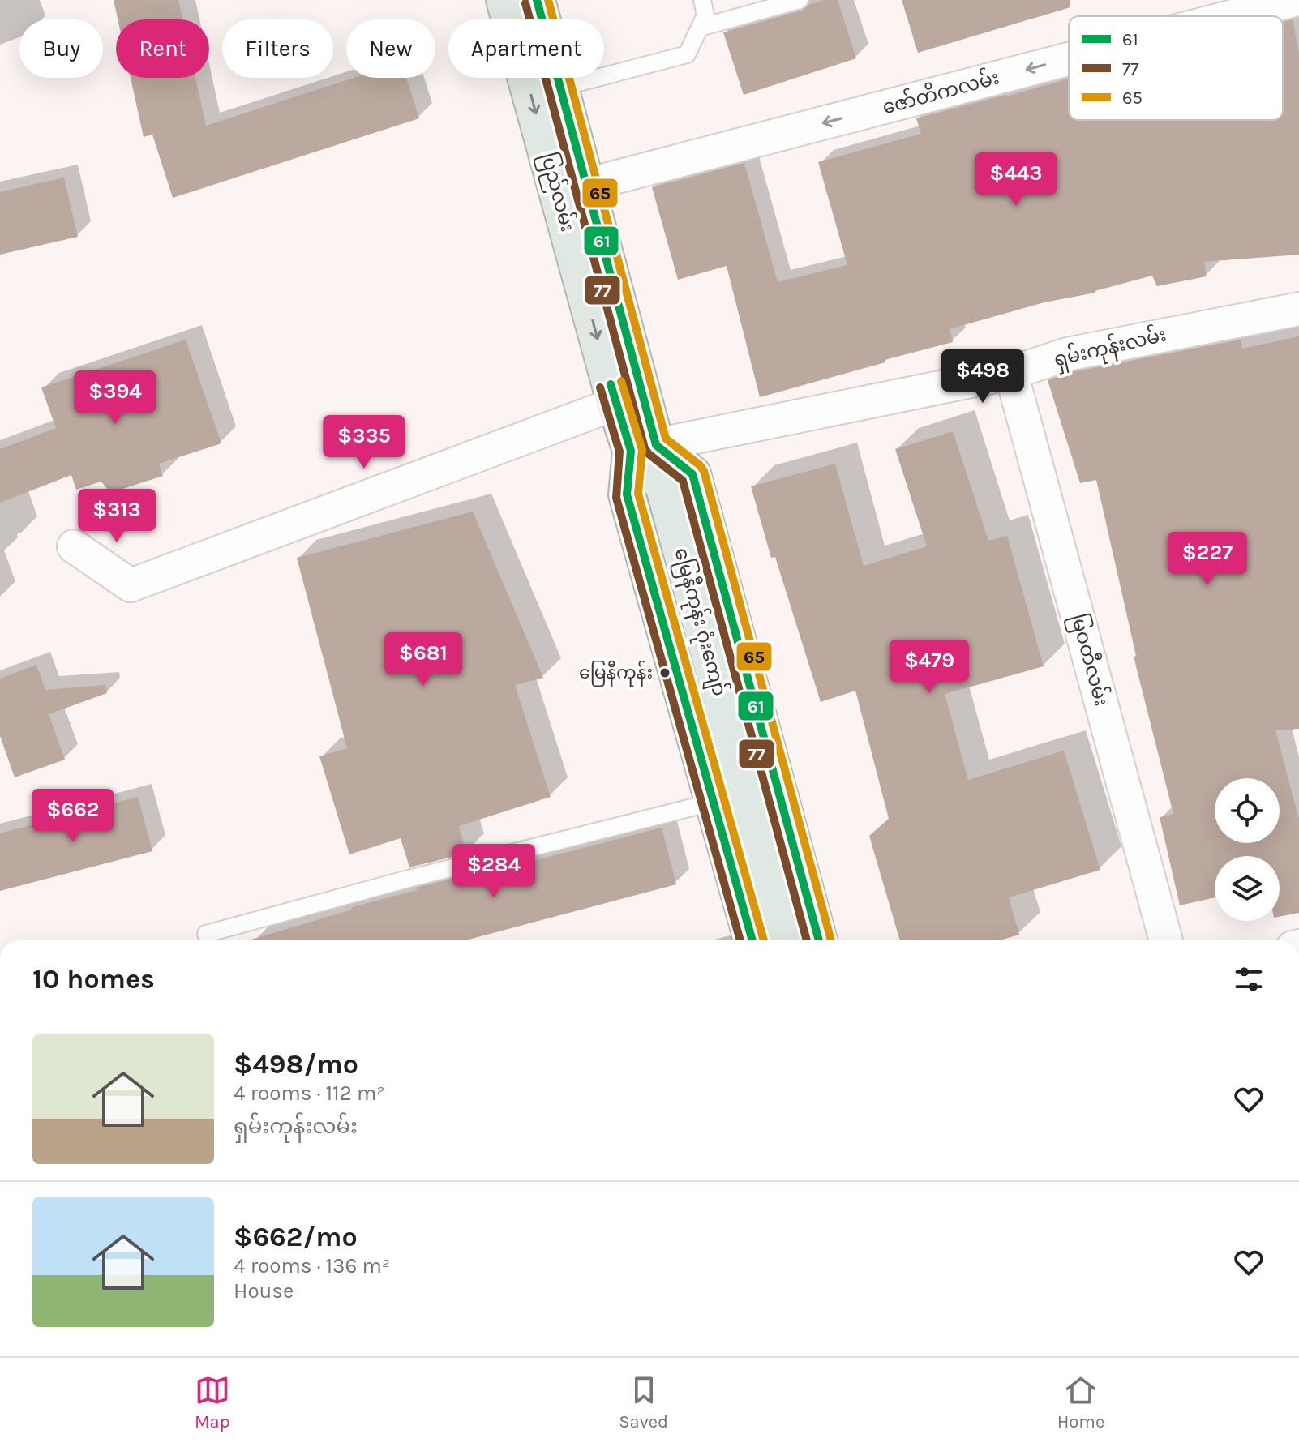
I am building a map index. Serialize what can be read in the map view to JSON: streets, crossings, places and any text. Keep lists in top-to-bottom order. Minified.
{"streets":{"highway":["ပြည်လမ်း","မြေနီကုန်း ဂုံးကျော်"],"street":["ဇော်တိကလမ်း","ရှမ်းကုန်းလမ်း","မြဝတီလမ်း"]},"crossings":[["ဇော်တိကလမ်း","ပြည်လမ်း"],["ပြည်လမ်း","ရှမ်းကုန်းလမ်း"],["ပြည်လမ်း","မြေနီကုန်း ဂုံးကျော်"],["ရှမ်းကုန်းလမ်း","မြေနီကုန်း ဂုံးကျော်"],["ရှမ်းကုန်းလမ်း","မြဝတီလမ်း"]],"one_way":["ဇော်တိကလမ်း"],"places":["မြေနီကုန်း"],"lines":["transit line 61","transit line 65","transit line 77"],"legend":["61","77","65"],"page":{"chip":["Buy","Rent","Filters","New","Apartment"],"price":["$443","$498","$394","$335","$313","$227","$681","$479","$662","$284"],"heading":"10 homes","list":[{"name":"$498/mo","note":"4 rooms · 112 m² · ရှမ်းကုန်းလမ်း"},{"name":"$662/mo","note":"4 rooms · 136 m² · House"}],"tabs":["Map","Saved","Home"]}}
